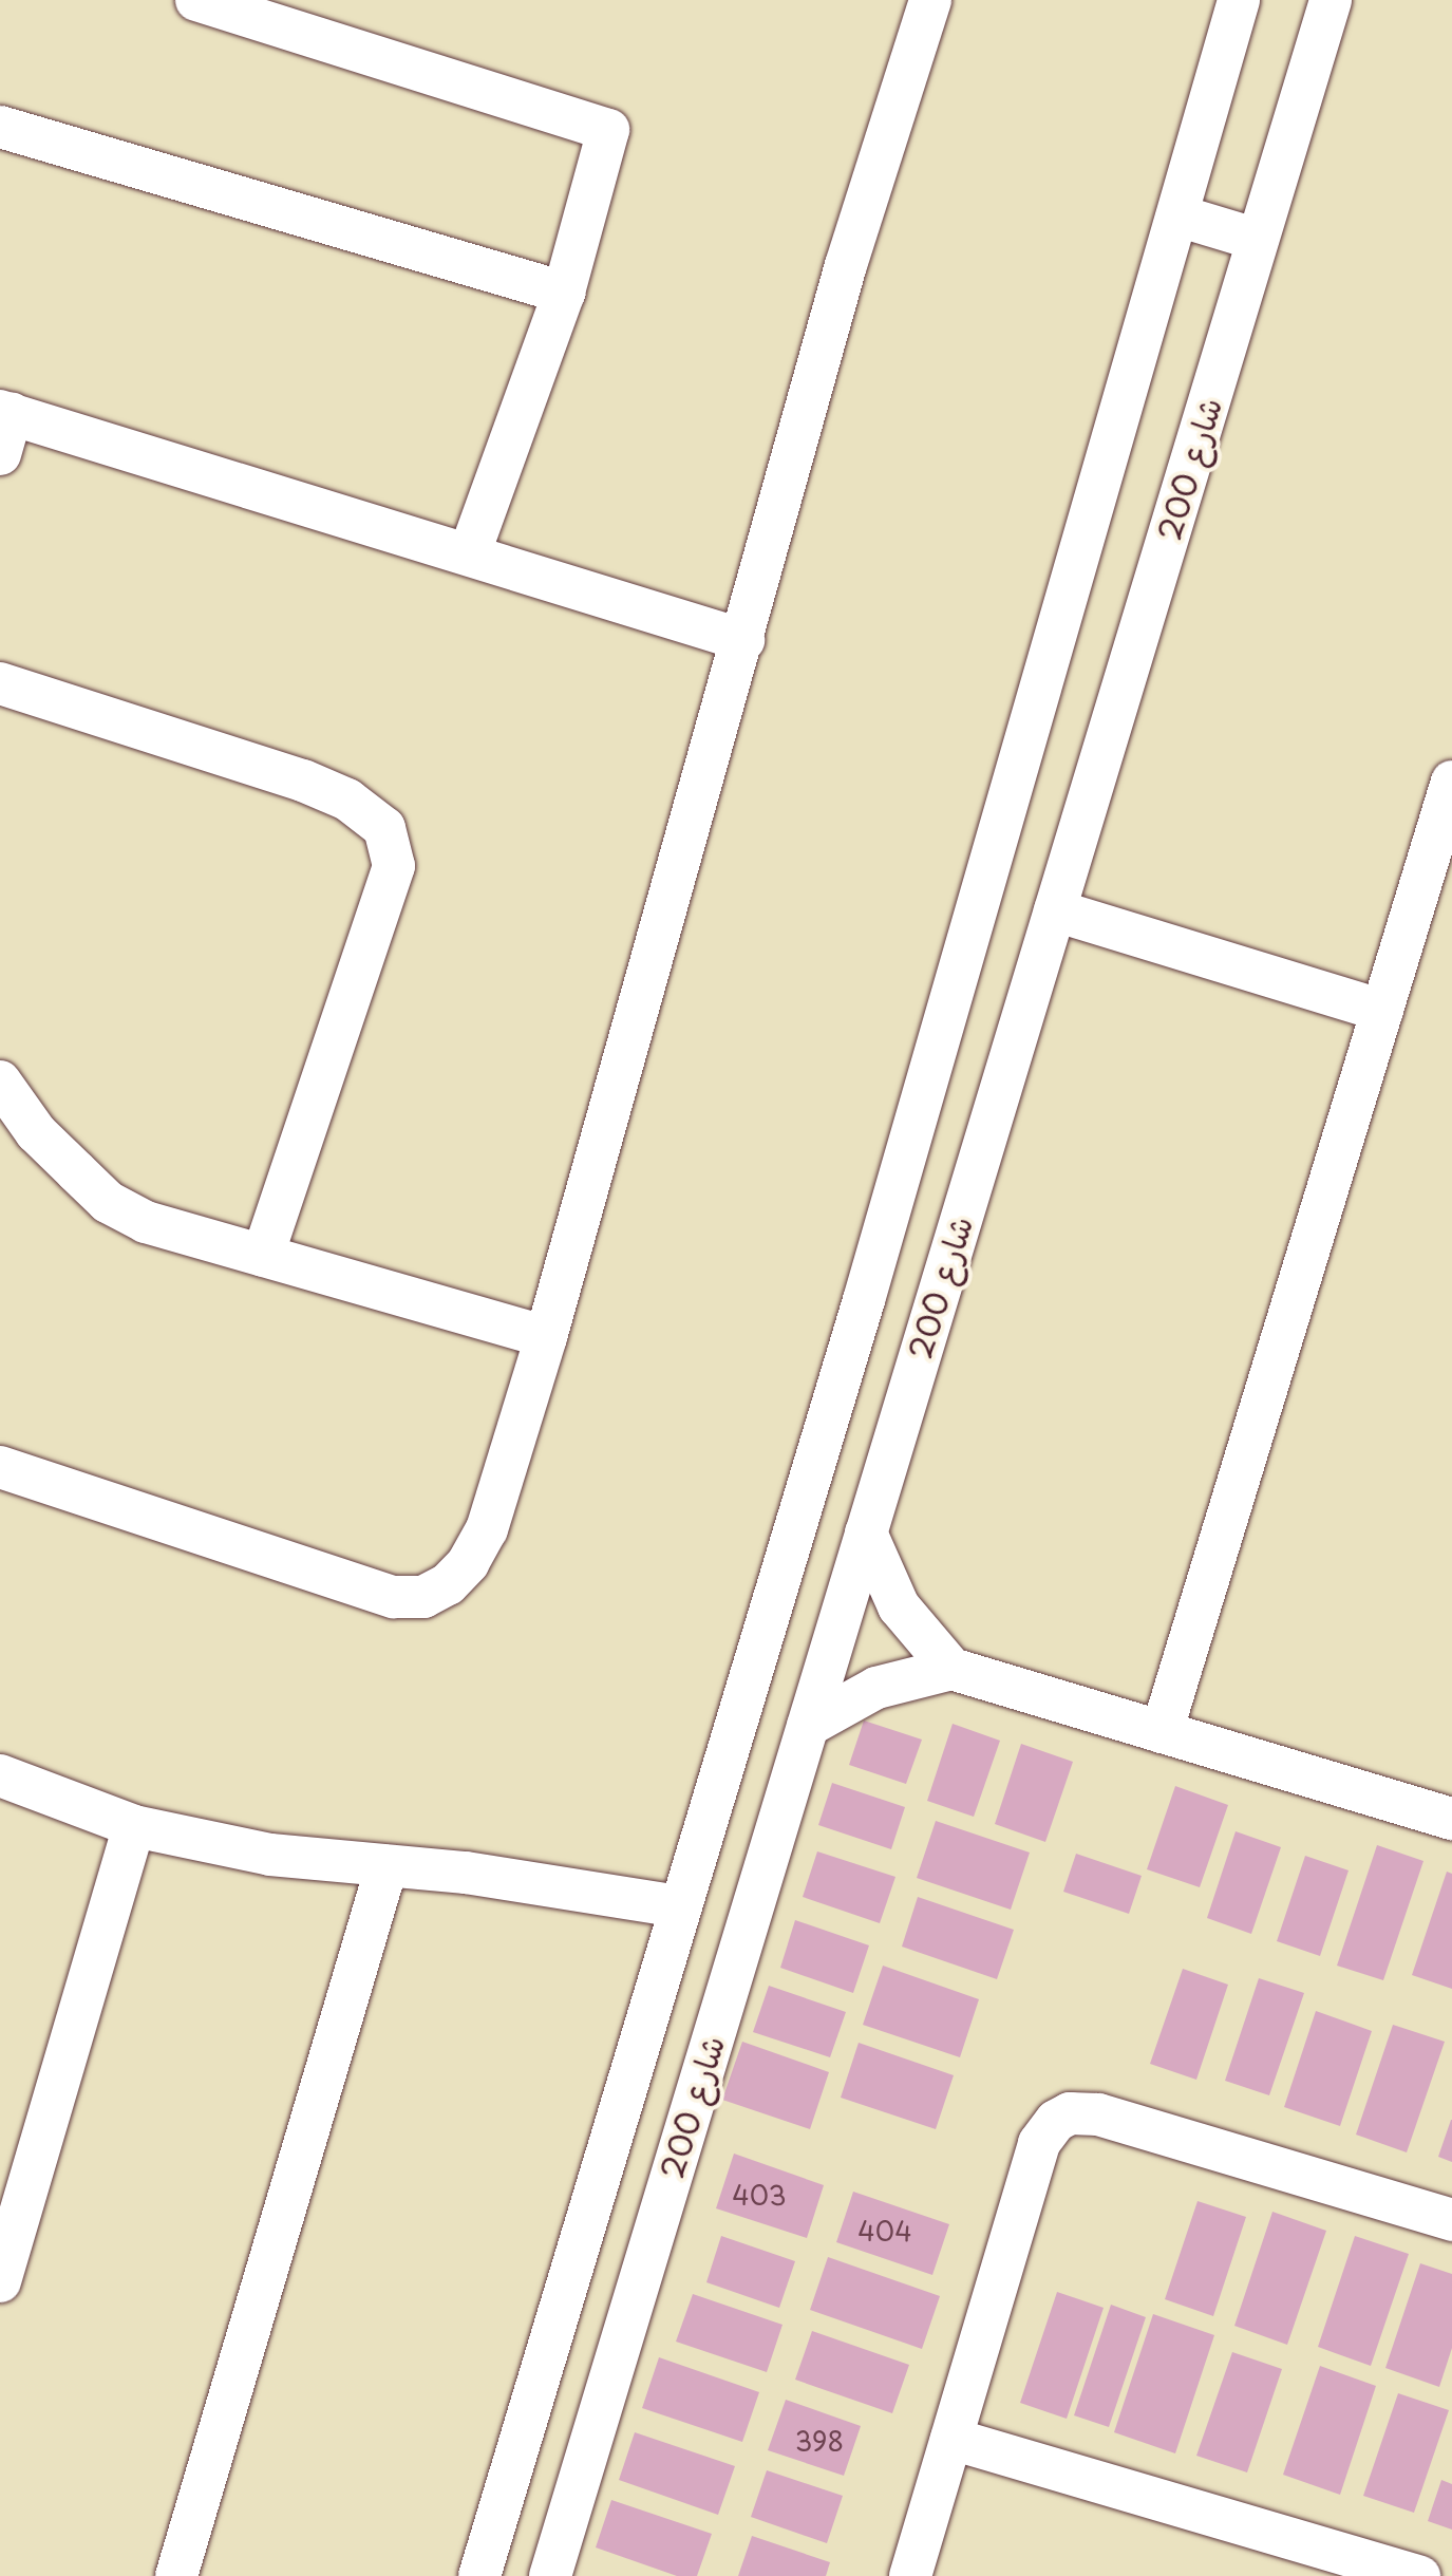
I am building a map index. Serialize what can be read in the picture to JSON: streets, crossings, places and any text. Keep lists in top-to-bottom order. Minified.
{"streets":{"street":["شارع 200"]},"house_numbers":["403","404","398"]}
